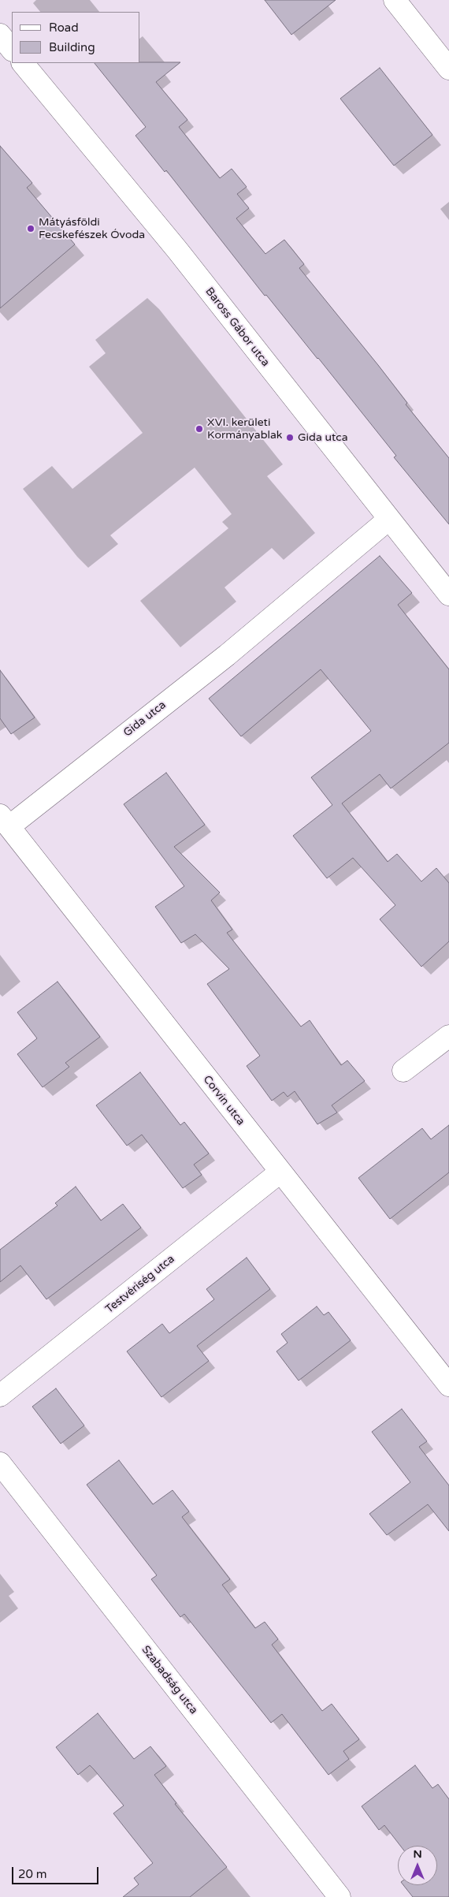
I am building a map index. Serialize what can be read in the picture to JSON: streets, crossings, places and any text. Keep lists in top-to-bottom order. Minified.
{"streets":{"street":["Baross Gábor utca","Gida utca","Corvin utca","Testvériség utca","Szabadság utca"]},"crossings":[["Baross Gábor utca","Gida utca"],["Gida utca","Corvin utca"],["Corvin utca","Testvériség utca"]],"places":["Mátyásföldi Fecskefészek Óvoda","XVI. kerületi Kormányablak","Gida utca"],"legend":["Road","Building"],"scale_bar":"20 m","north":"top"}
